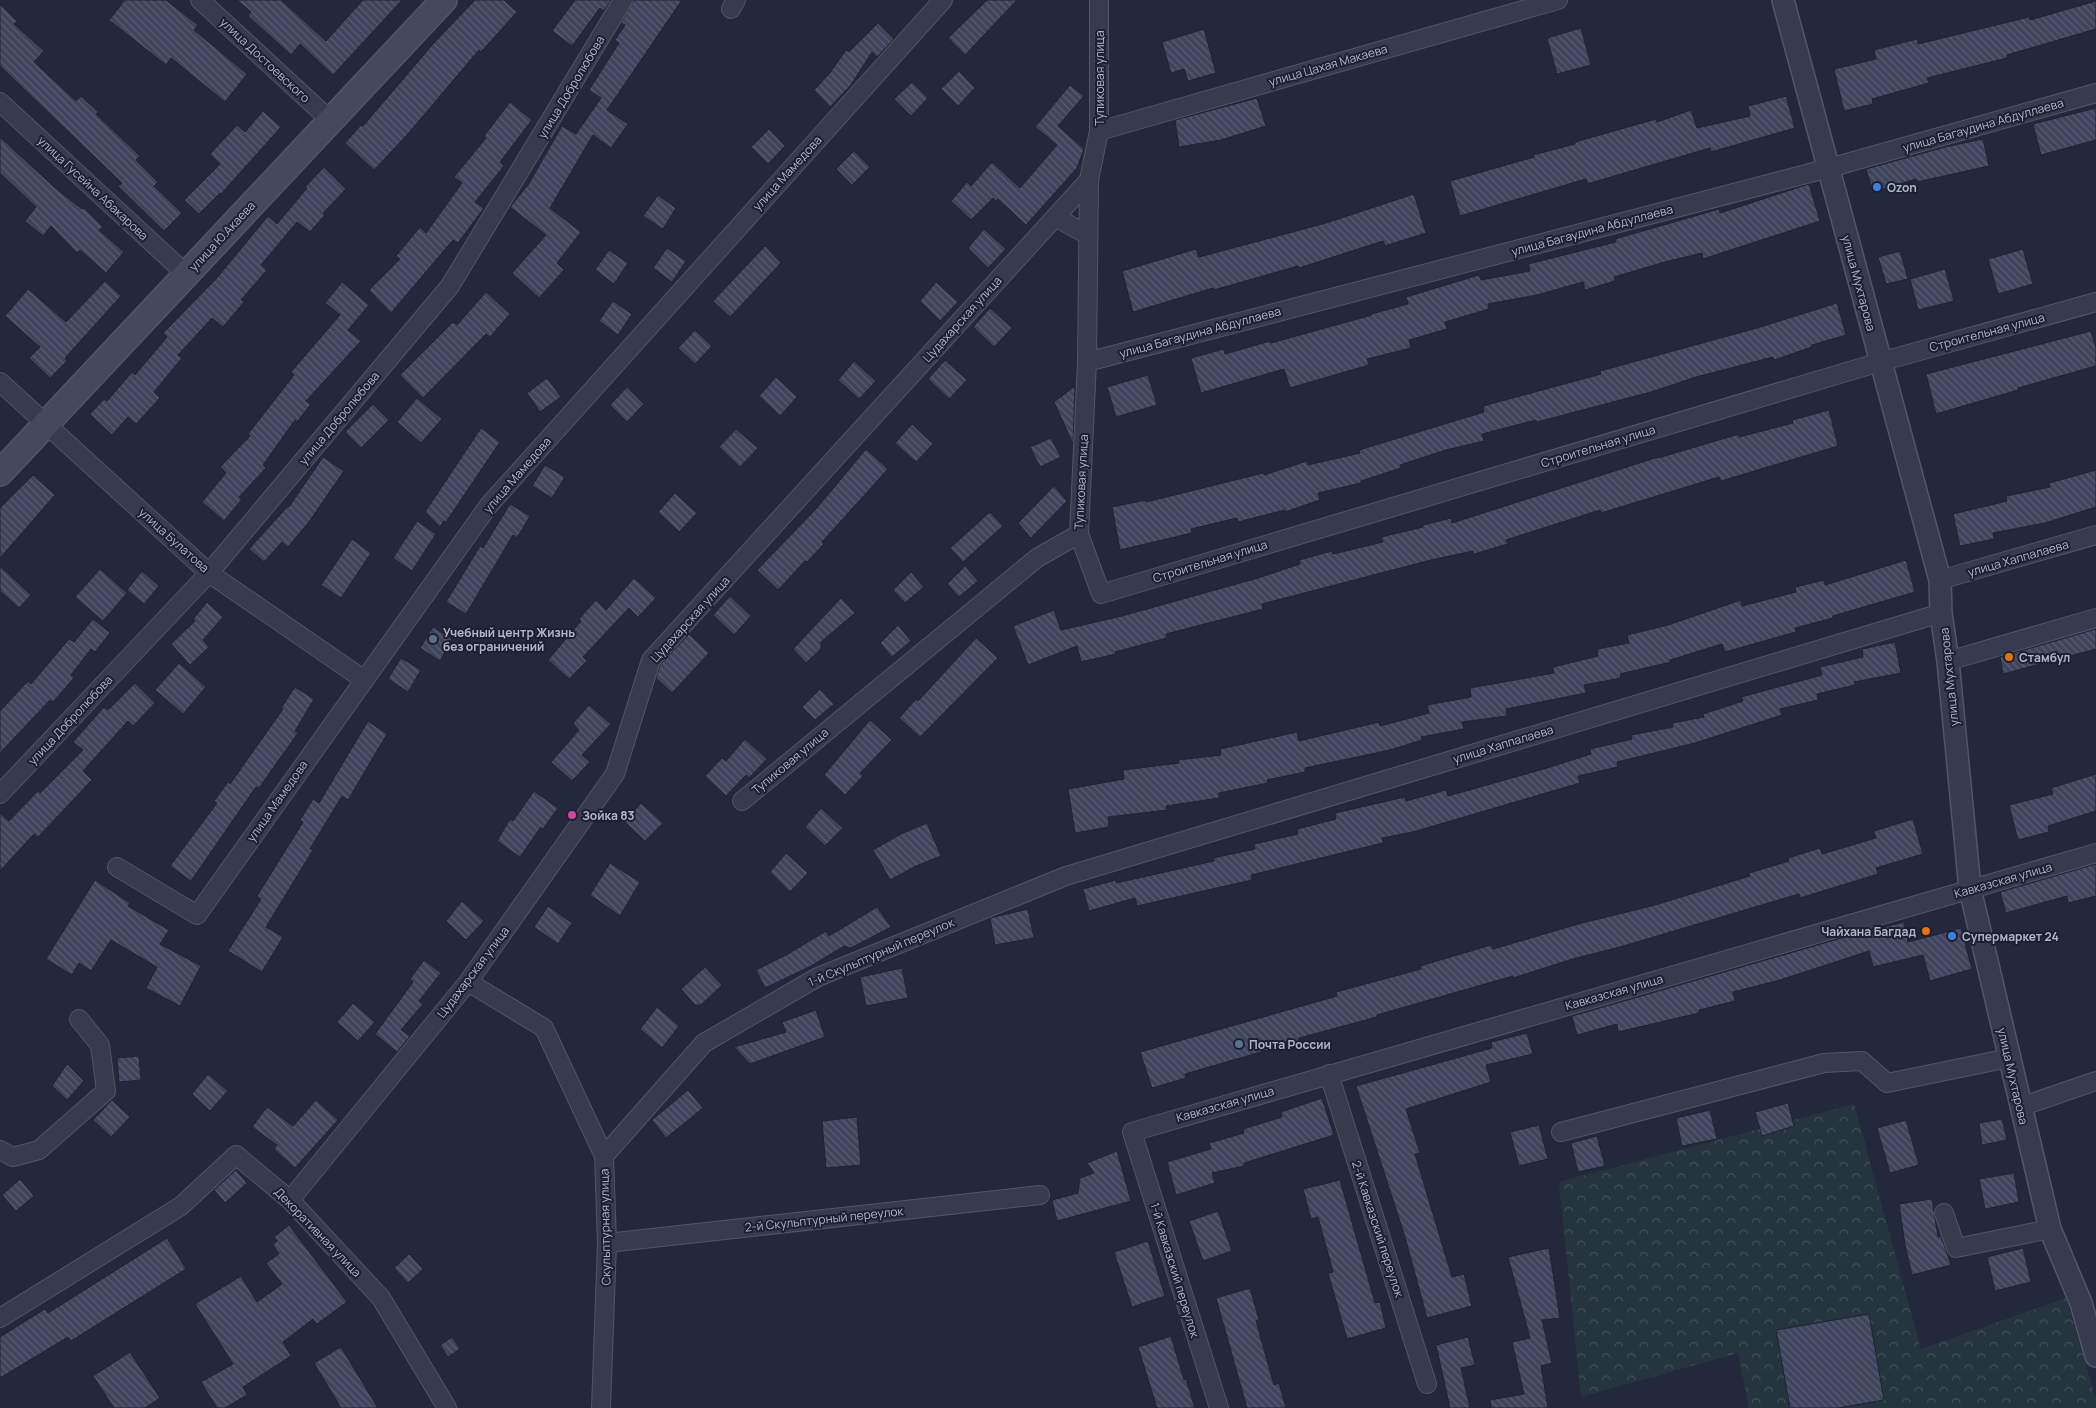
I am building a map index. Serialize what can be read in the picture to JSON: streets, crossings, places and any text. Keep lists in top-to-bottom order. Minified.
{"streets":{"main road":["улица Ю.Акаева"],"street":["улица Достоевского","улица Цахая Макаева","Тупиковая улица","улица Добролюбова","улица Багаудина Абдуллаева","улица Мамедова","улица Гусейна Абакарова","улица Мухтарова","Цудахарская улица","Строительная улица","улица Булатова","улица Хаппалаева","Кавказская улица","1-й Скульптурный переулок","2-й Скульптурный переулок","Скульптурная улица","2-й Кавказский переулок","Декоративная улица","1-й Кавказский переулок"]},"crossings":[["улица Достоевского","улица Ю.Акаева"],["улица Цахая Макаева","Тупиковая улица"],["Тупиковая улица","улица Багаудина Абдуллаева"],["Тупиковая улица","Цудахарская улица"],["Тупиковая улица","Строительная улица"],["улица Добролюбова","улица Булатова"],["улица Багаудина Абдуллаева","улица Мухтарова"],["улица Мамедова","улица Булатова"],["улица Гусейна Абакарова","улица Ю.Акаева"],["улица Ю.Акаева","улица Булатова"],["улица Мухтарова","Строительная улица"],["улица Мухтарова","улица Хаппалаева"],["улица Мухтарова","Кавказская улица"],["Цудахарская улица","Скульптурная улица"],["Цудахарская улица","Декоративная улица"],["улица Хаппалаева","1-й Скульптурный переулок"],["Кавказская улица","2-й Кавказский переулок"],["Кавказская улица","1-й Кавказский переулок"],["1-й Скульптурный переулок","Скульптурная улица"],["2-й Скульптурный переулок","Скульптурная улица"]],"places":["Ozon","Учебный центр Жизнь без ограничений","Стамбул","Зойка 83","Чайхана Багдад","Супермаркет 24","Почта России"]}
